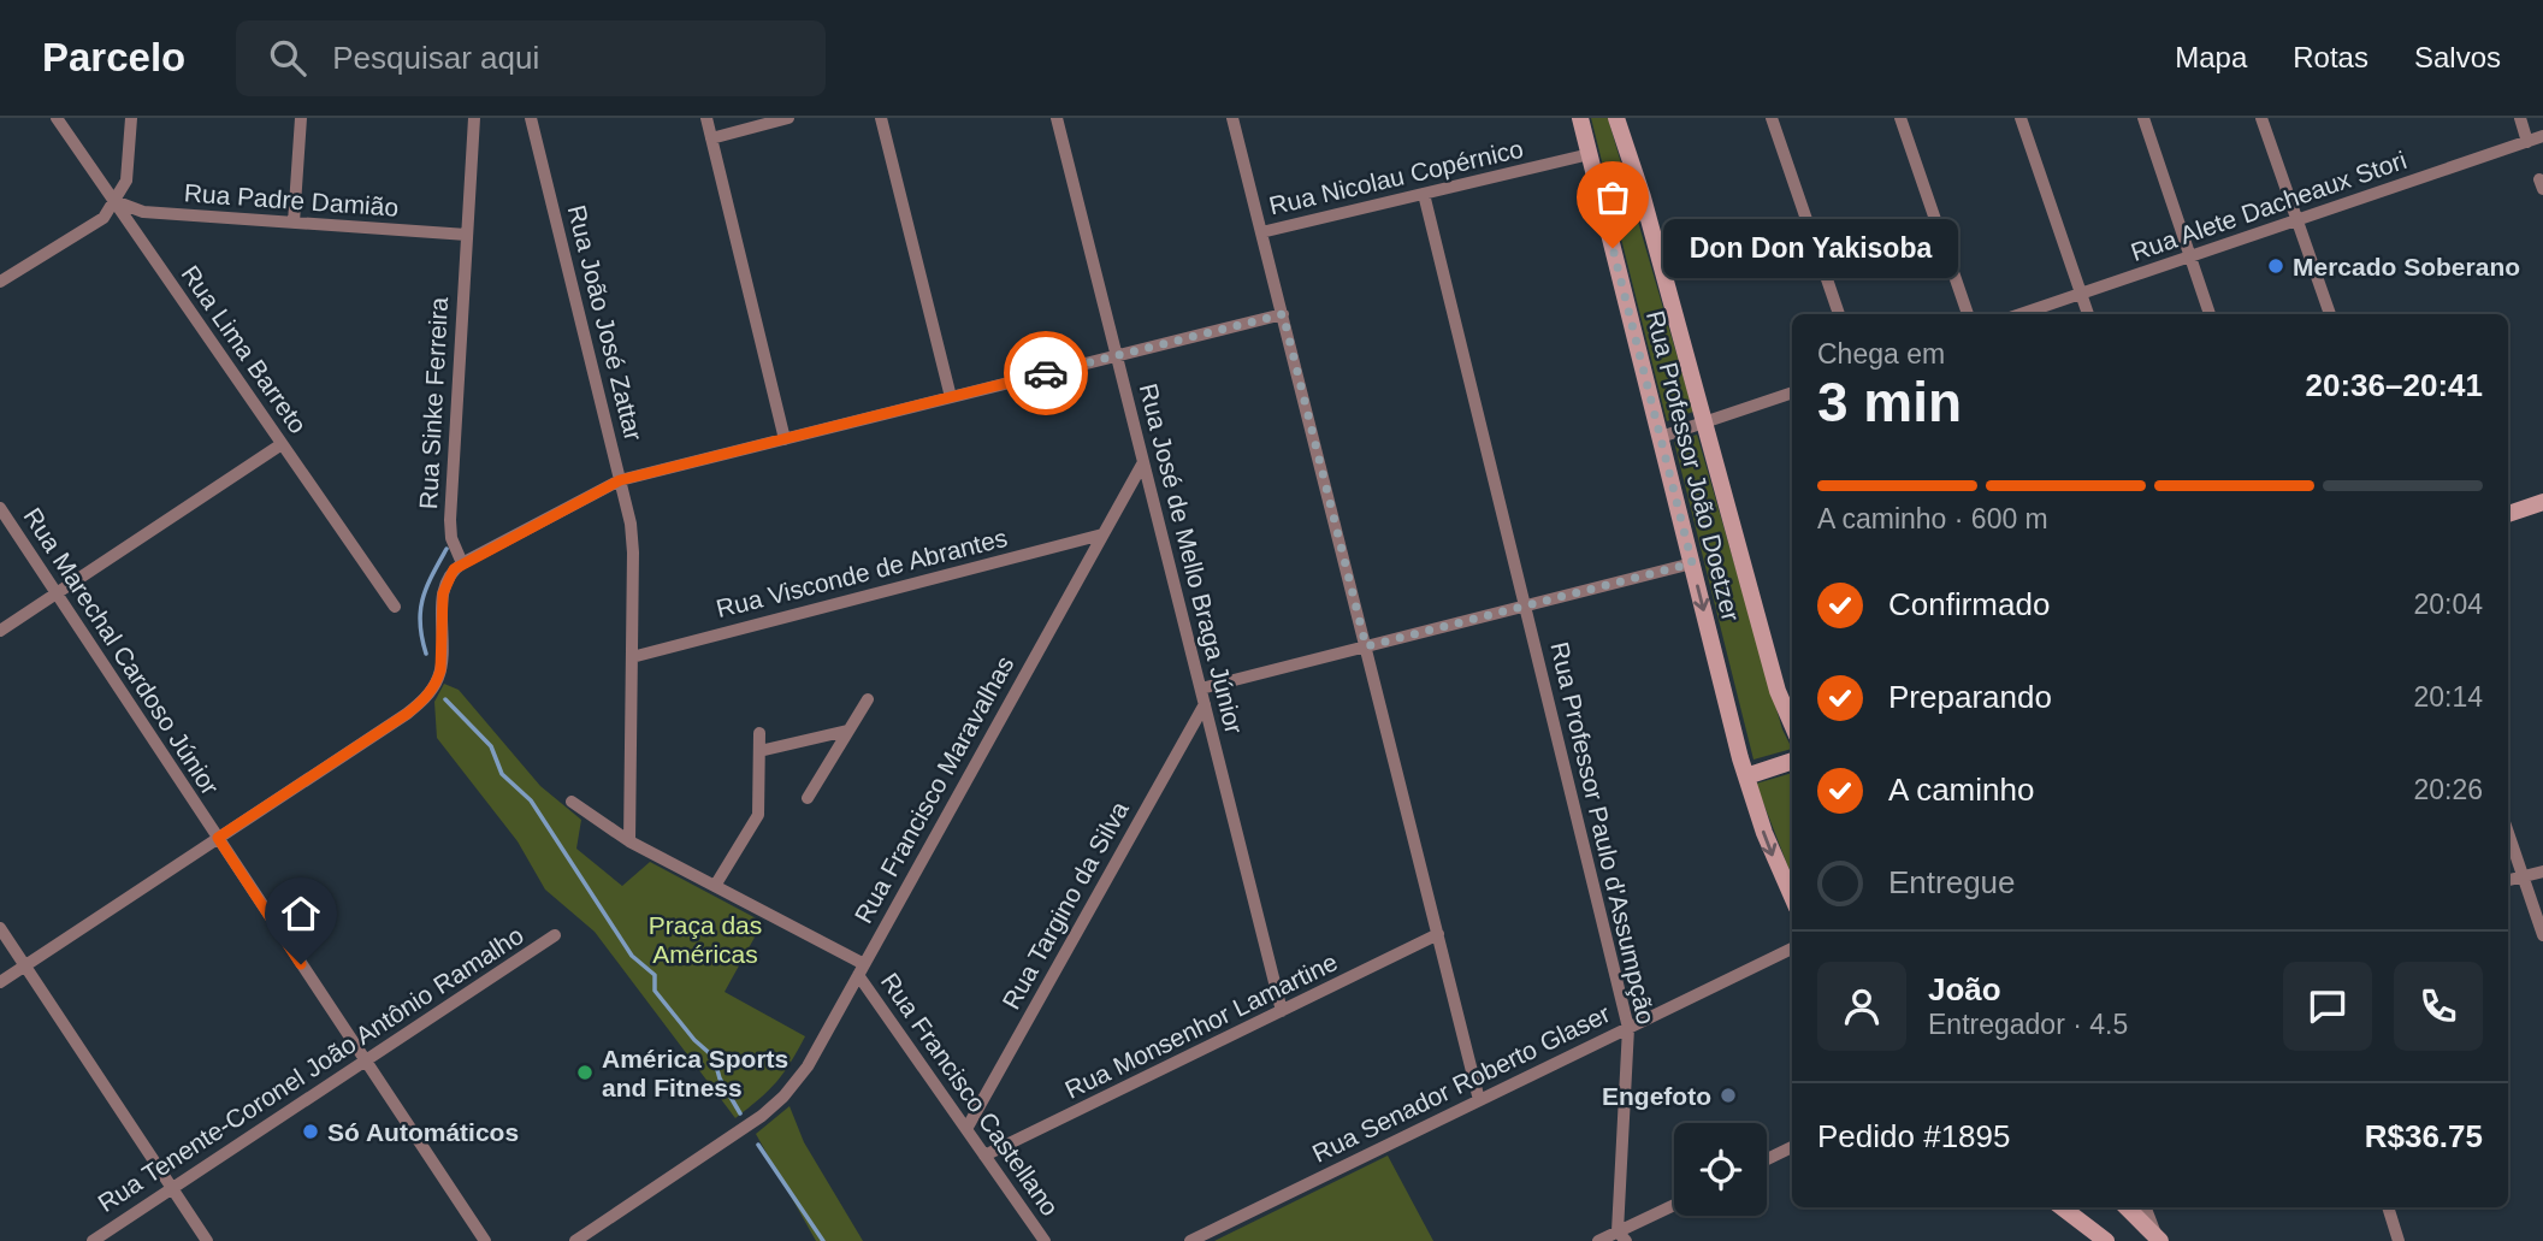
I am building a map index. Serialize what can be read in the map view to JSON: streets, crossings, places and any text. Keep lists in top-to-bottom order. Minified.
{"streets":{"main road":["Rua Professor João Doetzer"],"street":["Rua Nicolau Copérnico","Rua Padre Damião","Rua Alete Dacheaux Stori","Rua João José Zattar","Rua Lima Barreto","Rua Sinke Ferreira","Rua José de Mello Braga Júnior","Rua Visconde de Abrantes","Rua Marechal Cardoso Júnior","Rua Francisco Maravalhas","Rua Professor Paulo d'Assumpção","Rua Targino da Silva","Rua Monsenhor Lamartine","Rua Tenente-Coronel João Antônio Ramalho","Rua Senador Roberto Glaser","Rua Francisco Castellano"]},"crossings":[["Rua Nicolau Copérnico","Rua Professor João Doetzer"],["Rua Nicolau Copérnico","Rua Professor Paulo d'Assumpção"],["Rua Padre Damião","Rua Lima Barreto"],["Rua Padre Damião","Rua Sinke Ferreira"],["Rua João José Zattar","Rua Visconde de Abrantes"],["Rua João José Zattar","Rua Francisco Castellano"],["Rua José de Mello Braga Júnior","Rua Francisco Maravalhas"],["Rua José de Mello Braga Júnior","Rua Targino da Silva"],["Rua José de Mello Braga Júnior","Rua Monsenhor Lamartine"],["Rua Visconde de Abrantes","Rua Francisco Maravalhas"],["Rua Marechal Cardoso Júnior","Rua Tenente-Coronel João Antônio Ramalho"],["Rua Francisco Maravalhas","Rua Francisco Castellano"],["Rua Professor Paulo d'Assumpção","Rua Senador Roberto Glaser"],["Rua Targino da Silva","Rua Francisco Castellano"],["Rua Monsenhor Lamartine","Rua Francisco Castellano"]],"parks":["Praça das Américas"],"places":["Don Don Yakisoba","Mercado Soberano","América Sports and Fitness","Engefoto","Só Automáticos"],"page":{"header":"Parcelo","search":"Pesquisar aqui","nav":["Mapa","Rotas","Salvos"],"bubble":"Don Don Yakisoba","heading":["3 min","Chega em","20:36–20:41"],"panel":["João","Entregador · 4.5","Pedido #1895","R$36.75"],"bar":"A caminho · 600 m","list":[["Confirmado","20:04"],["Preparando","20:14"],["A caminho","20:26"],"Entregue"]}}
